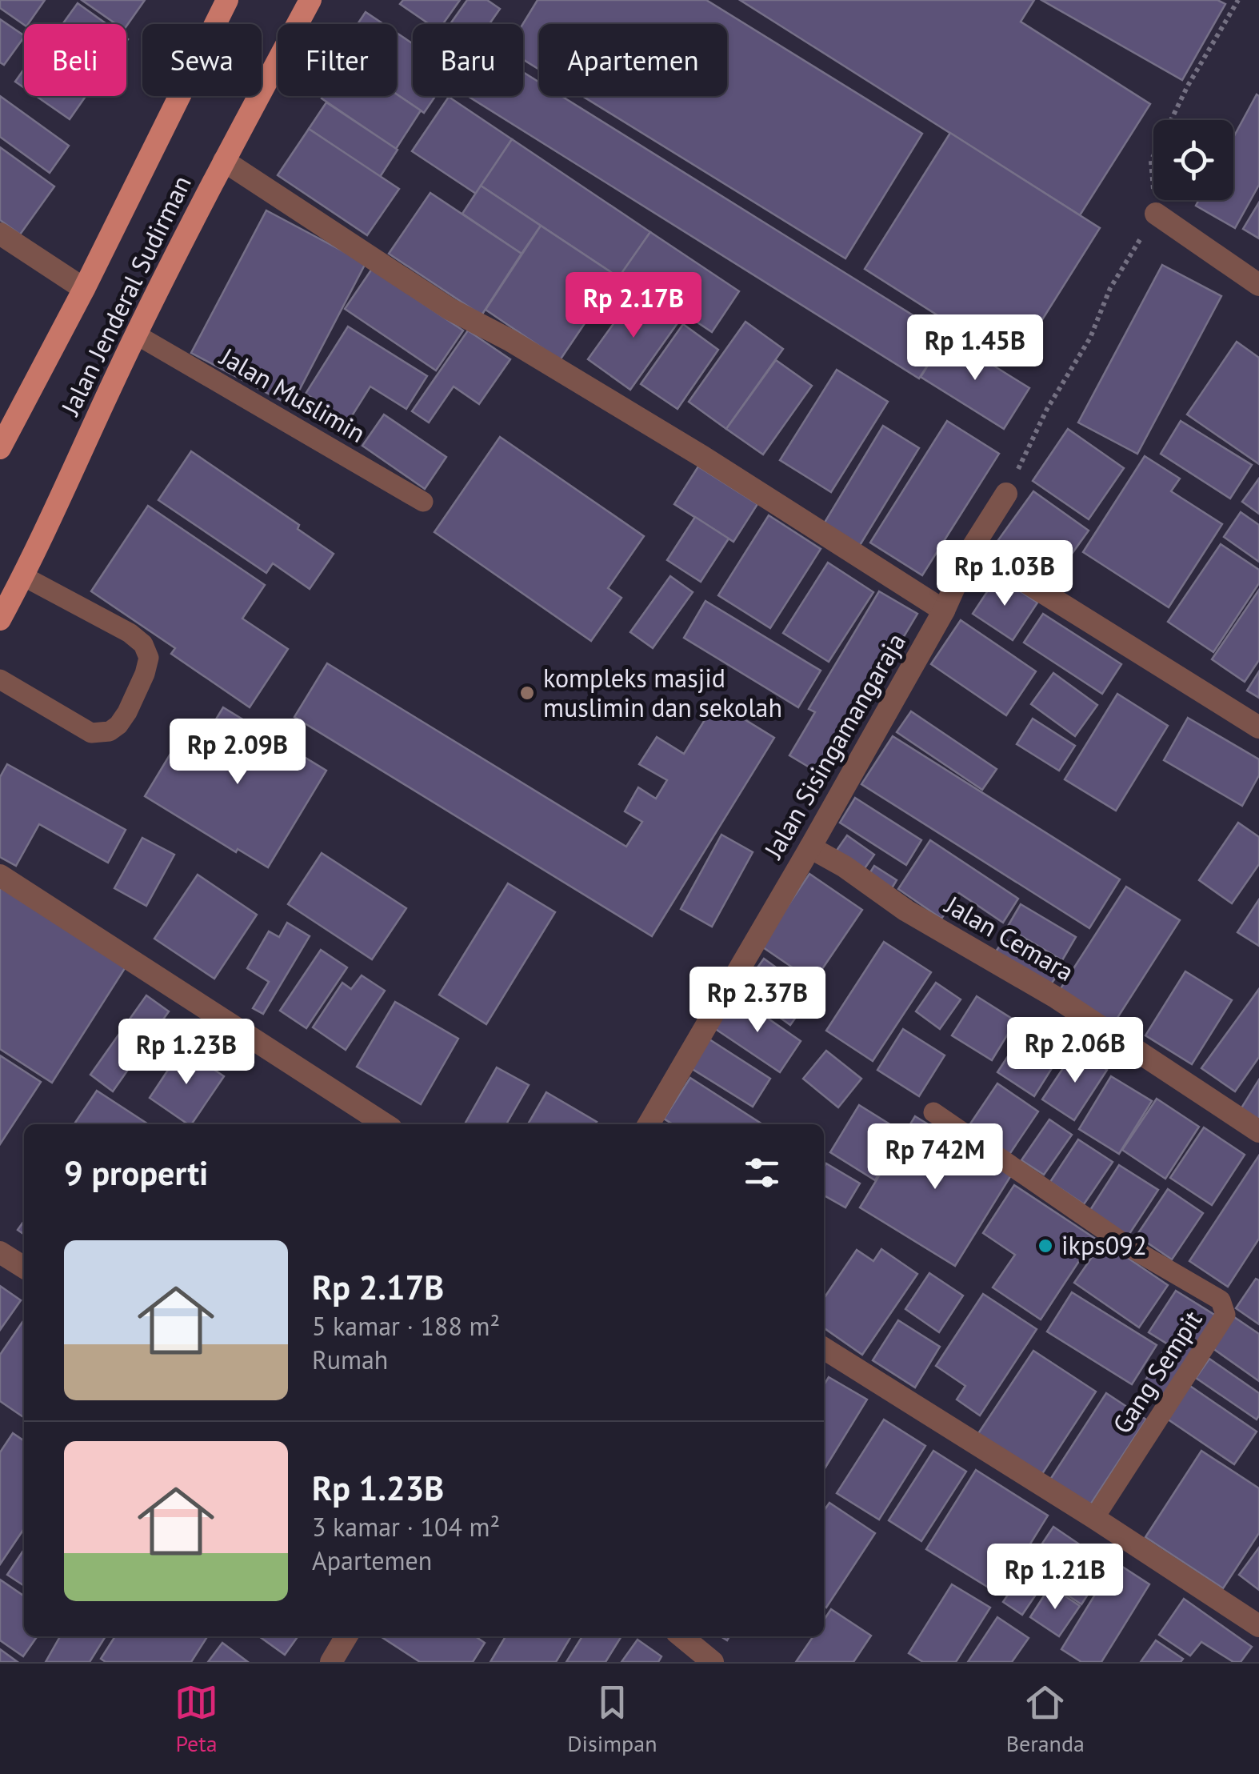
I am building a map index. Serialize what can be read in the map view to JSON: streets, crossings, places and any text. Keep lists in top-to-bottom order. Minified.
{"streets":{"main road":["Jalan Jenderal Sudirman"],"street":["Jalan Sisingamangaraja","Jalan Cemara"],"lane":["Jalan Muslimin","Gang Sempit"]},"crossings":[["Jalan Jenderal Sudirman","Jalan Muslimin"],["Jalan Sisingamangaraja","Jalan Cemara"]],"places":["kompleks masjid muslimin dan sekolah","ikps092"],"page":{"chip":["Beli","Sewa","Filter","Baru","Apartemen"],"price":["Rp 2.17B","Rp 1.45B","Rp 1.03B","Rp 2.09B","Rp 2.37B","Rp 2.06B","Rp 1.23B","Rp 742M","Rp 1.21B"],"heading":"9 properti","list":[{"name":"Rp 2.17B","note":"5 kamar · 188 m² · Rumah"},{"name":"Rp 1.23B","note":"3 kamar · 104 m² · Apartemen"}],"tabs":["Peta","Disimpan","Beranda"]}}
